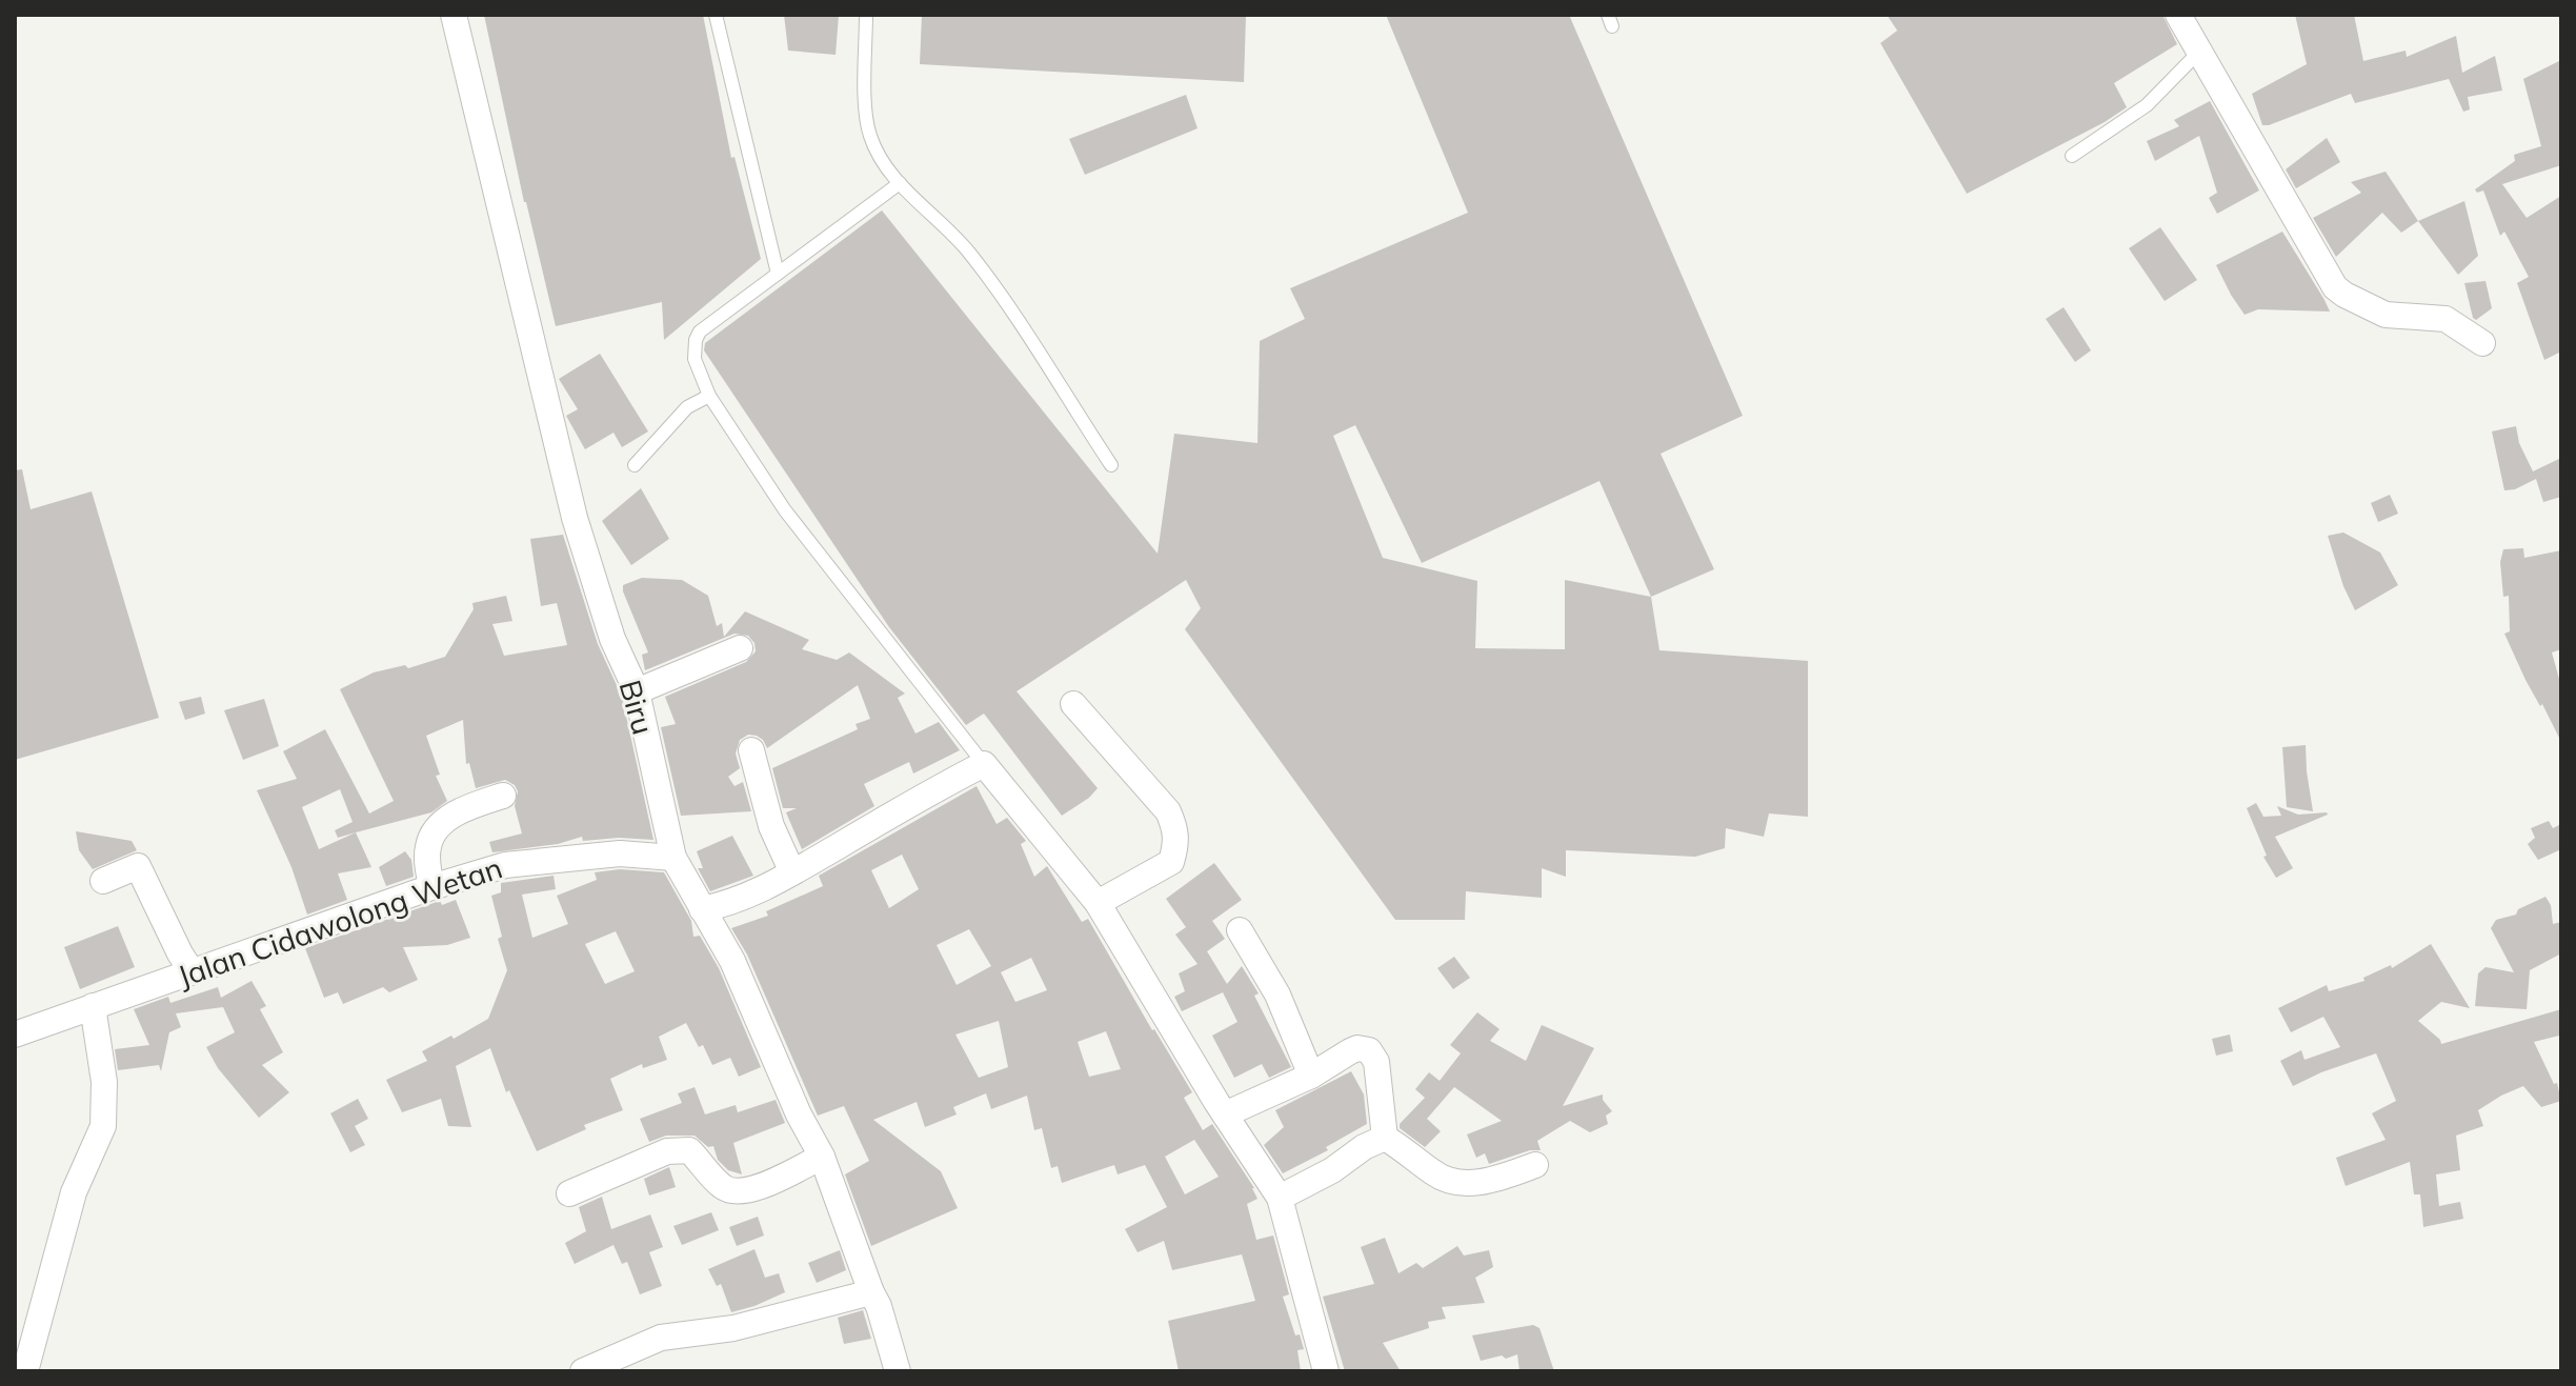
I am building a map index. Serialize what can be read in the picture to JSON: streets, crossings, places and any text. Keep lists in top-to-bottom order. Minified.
{"streets":{"street":["Biru","Jalan Cidawolong Wetan"]},"crossings":[["Biru","Jalan Cidawolong Wetan"]]}
